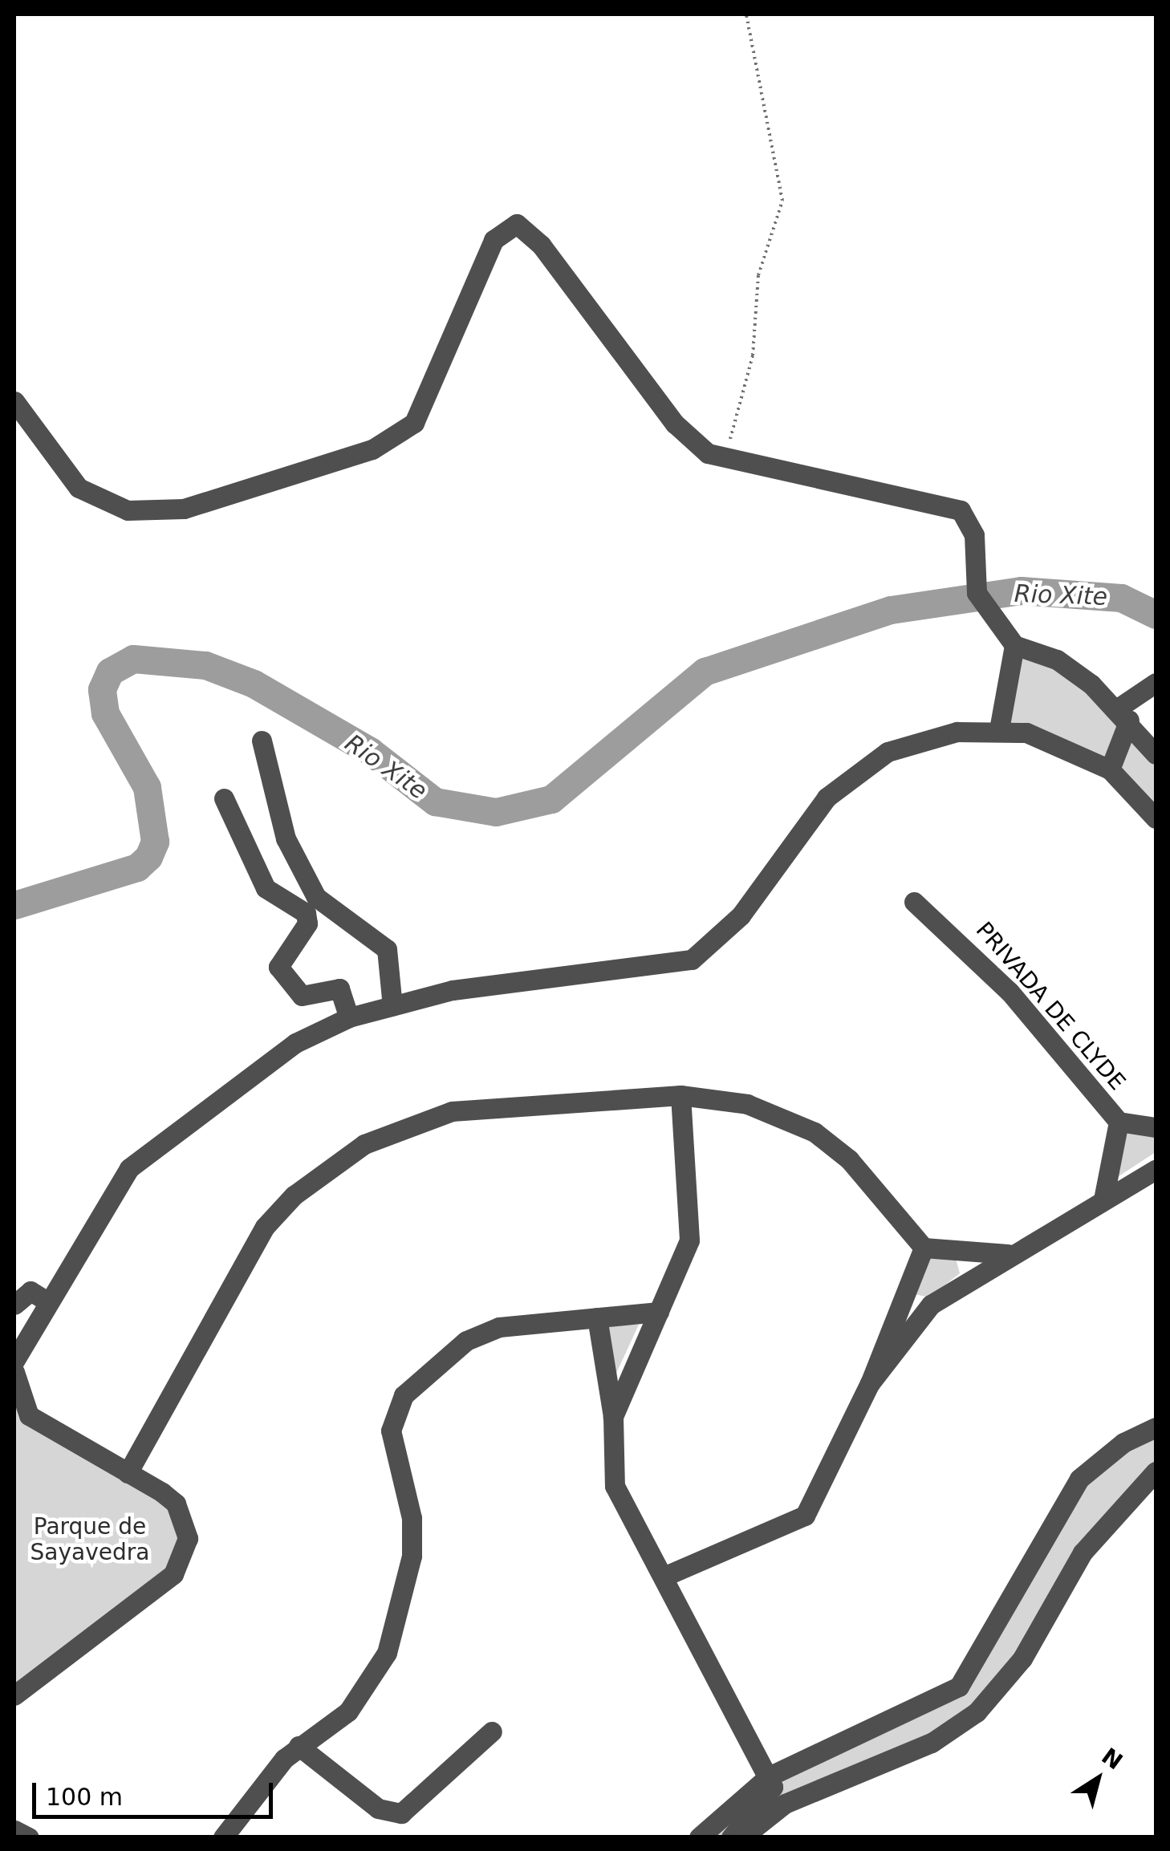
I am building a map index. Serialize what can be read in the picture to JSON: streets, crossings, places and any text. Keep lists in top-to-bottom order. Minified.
{"streets":{"street":["PRIVADA DE CLYDE"]},"water":["Rio Xite"],"parks":["Parque de Sayavedra"],"scale_bar":"100 m","north":"top right"}
